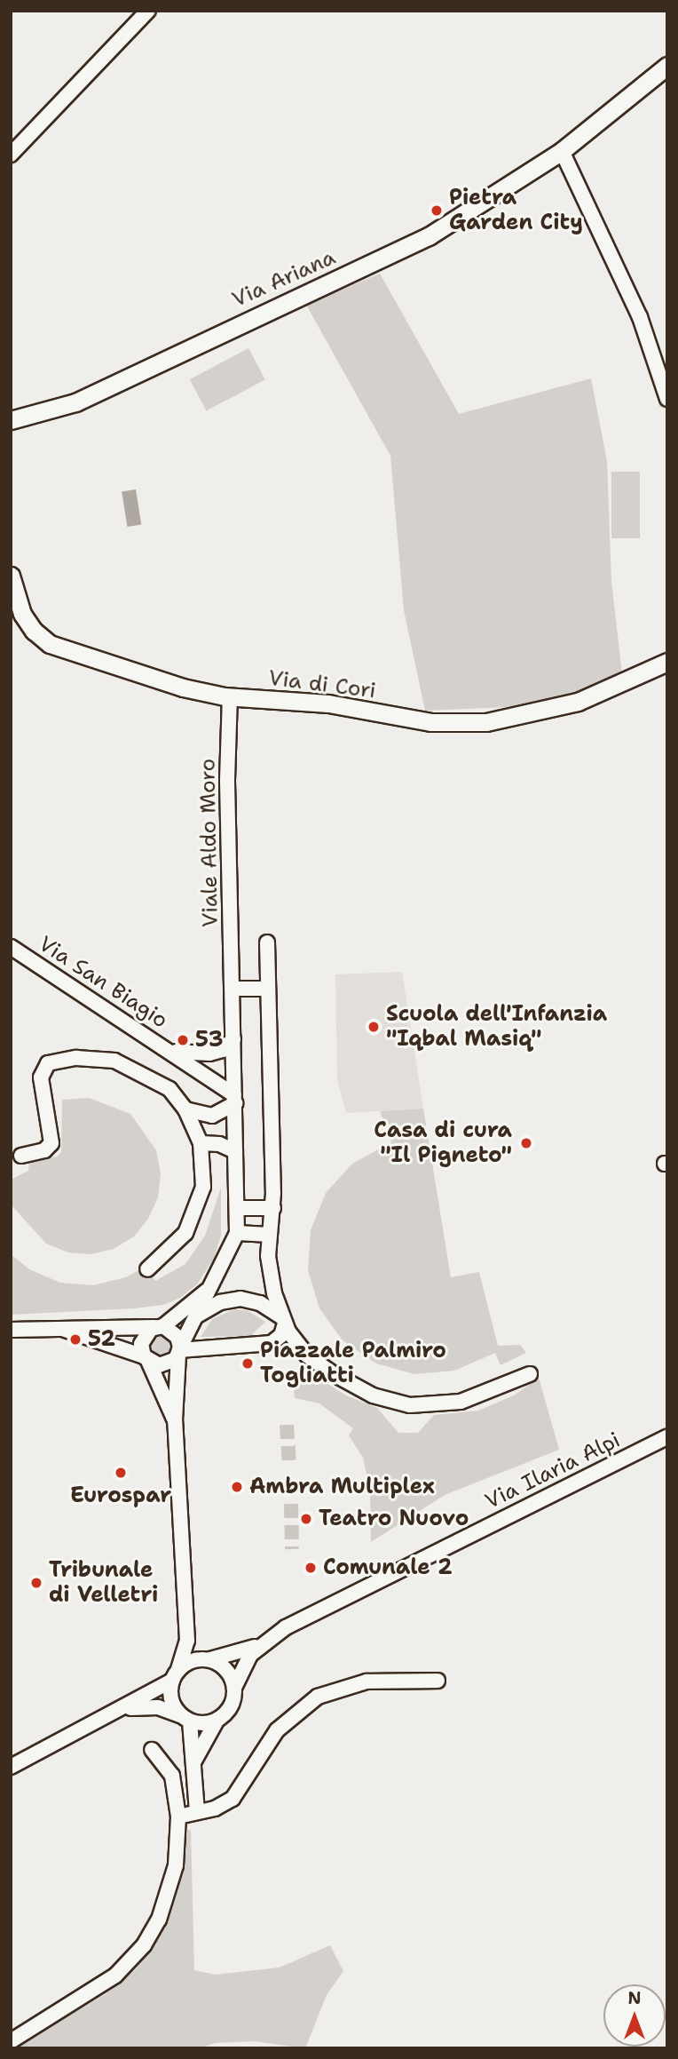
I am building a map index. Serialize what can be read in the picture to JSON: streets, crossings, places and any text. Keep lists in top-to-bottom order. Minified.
{"streets":{"main road":["Via Ariana","Via di Cori"],"street":["Viale Aldo Moro","Via San Biagio","Via Ilaria Alpi"]},"crossings":[["Via di Cori","Viale Aldo Moro"],["Viale Aldo Moro","Via San Biagio"]],"places":["Pietra Garden City","Scuola dell'Infanzia \"Iqbal Masiq\"","53","Casa di cura \"Il Pigneto\"","52","Piazzale Palmiro Togliatti","Eurospar","Ambra Multiplex","Teatro Nuovo","Comunale 2","Tribunale di Velletri"],"north":"top"}
